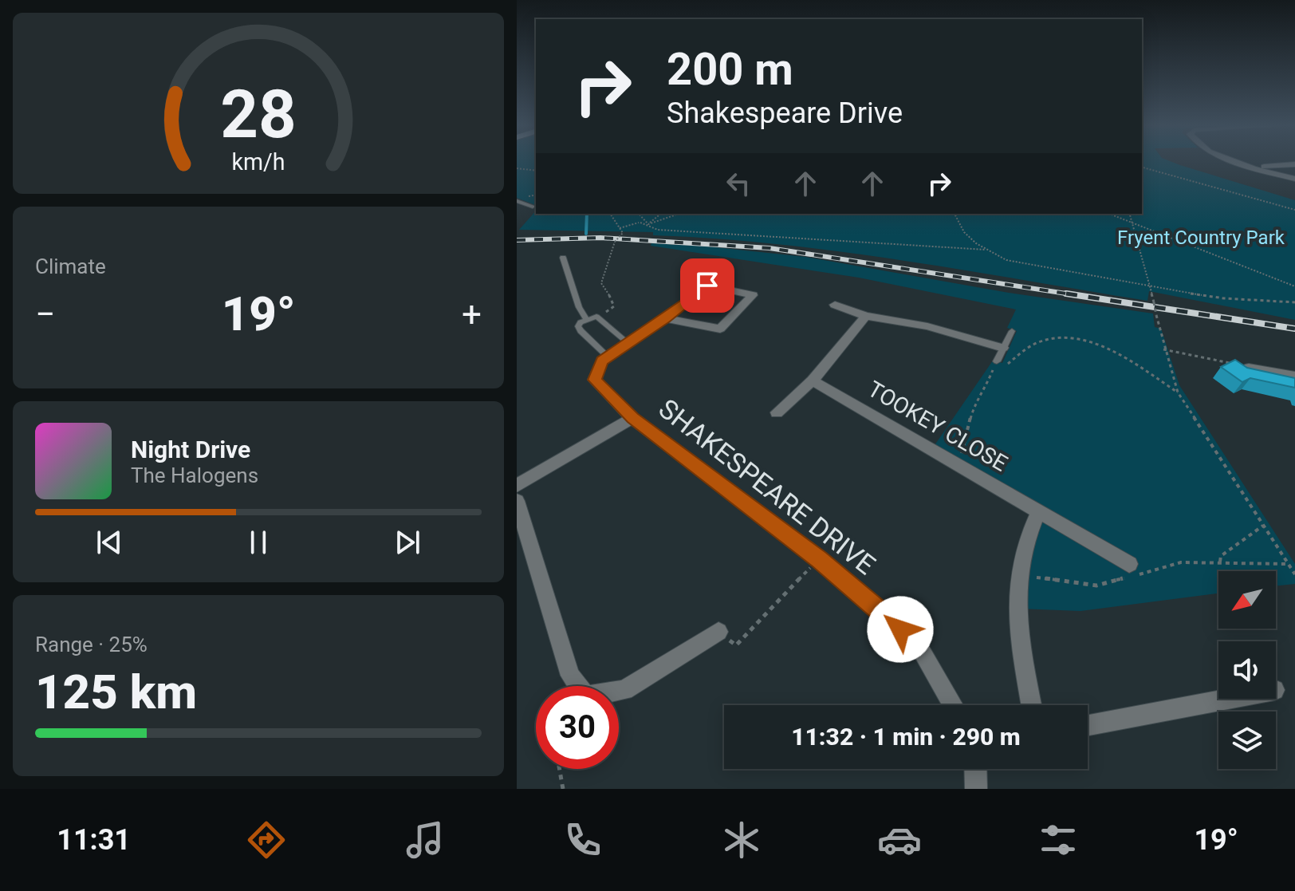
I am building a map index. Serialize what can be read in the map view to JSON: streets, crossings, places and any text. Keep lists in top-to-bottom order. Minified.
{"streets":{"street":["TOOKEY CLOSE","SHAKESPEARE DRIVE"]},"parks":["Fryent Country Park"],"north":"bottom left","page":{"turn":["200 m","Shakespeare Drive"],"tile":["Climate",["Range · 25%","125 km"]],"heat":["−","19°","+"],"song":["Night Drive","The Halogens"],"limit":"30","trip":"11:32 · 1 min · 290 m","tabs":["11:31","19°"],"gauge":["28","km/h"]}}
